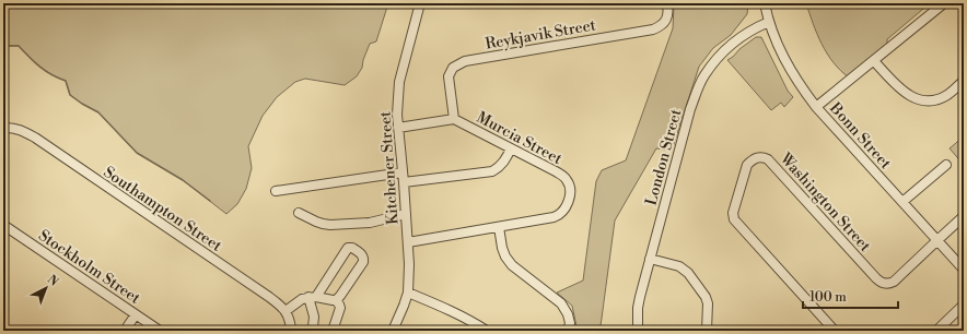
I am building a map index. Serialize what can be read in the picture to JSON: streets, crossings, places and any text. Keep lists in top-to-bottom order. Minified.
{"streets":{"street":["Reykjavik Street","Bonn Street","Murcia Street","London Street","Kitchener Street","Washington Street","Southampton Street","Stockholm Street"]},"crossings":[["Reykjavik Street","Murcia Street"],["Bonn Street","London Street"],["Bonn Street","Washington Street"],["Murcia Street","Kitchener Street"]],"scale_bar":"100 m","north":"top right"}
